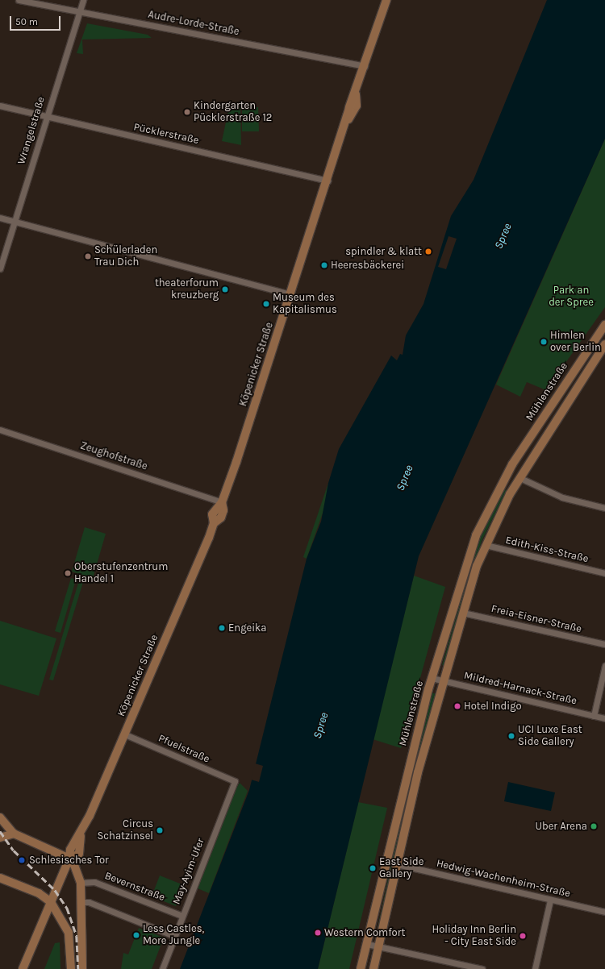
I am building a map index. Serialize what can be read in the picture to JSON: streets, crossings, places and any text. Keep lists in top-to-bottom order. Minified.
{"streets":{"main road":["Köpenicker Straße","Mühlenstraße"],"street":["Audre-Lorde-Straße","Wrangelstraße","Pücklerstraße","Zeughofstraße","Edith-Kiss-Straße","Freia-Eisner-Straße","Mildred-Harnack-Straße","Pfuelstraße","May-Ayim-Ufer","Hedwig-Wachenheim-Straße","Bevernstraße"]},"crossings":[["Audre-Lorde-Straße","Wrangelstraße"],["Audre-Lorde-Straße","Köpenicker Straße"],["Wrangelstraße","Pücklerstraße"],["Pücklerstraße","Köpenicker Straße"],["Köpenicker Straße","Zeughofstraße"],["Köpenicker Straße","Pfuelstraße"],["Mühlenstraße","Edith-Kiss-Straße"],["Mühlenstraße","Freia-Eisner-Straße"],["Mühlenstraße","Mildred-Harnack-Straße"],["Mühlenstraße","Hedwig-Wachenheim-Straße"],["Pfuelstraße","May-Ayim-Ufer"],["May-Ayim-Ufer","Bevernstraße"]],"water":["Spree"],"parks":["Park an der Spree"],"places":["Kindergarten Pücklerstraße 12","spindler & klatt","Schülerladen Trau Dich","Heeresbäckerei","theaterforum kreuzberg","Museum des Kapitalismus","Himlen over Berlin","Oberstufenzentrum Handel 1","Engeika","Hotel Indigo","UCI Luxe East Side Gallery","Uber Arena","Circus Schatzinsel","Schlesisches Tor","East Side Gallery","Western Comfort","Less Castles, More Jungle","Holiday Inn Berlin - City East Side"],"scale_bar":"50 m"}
